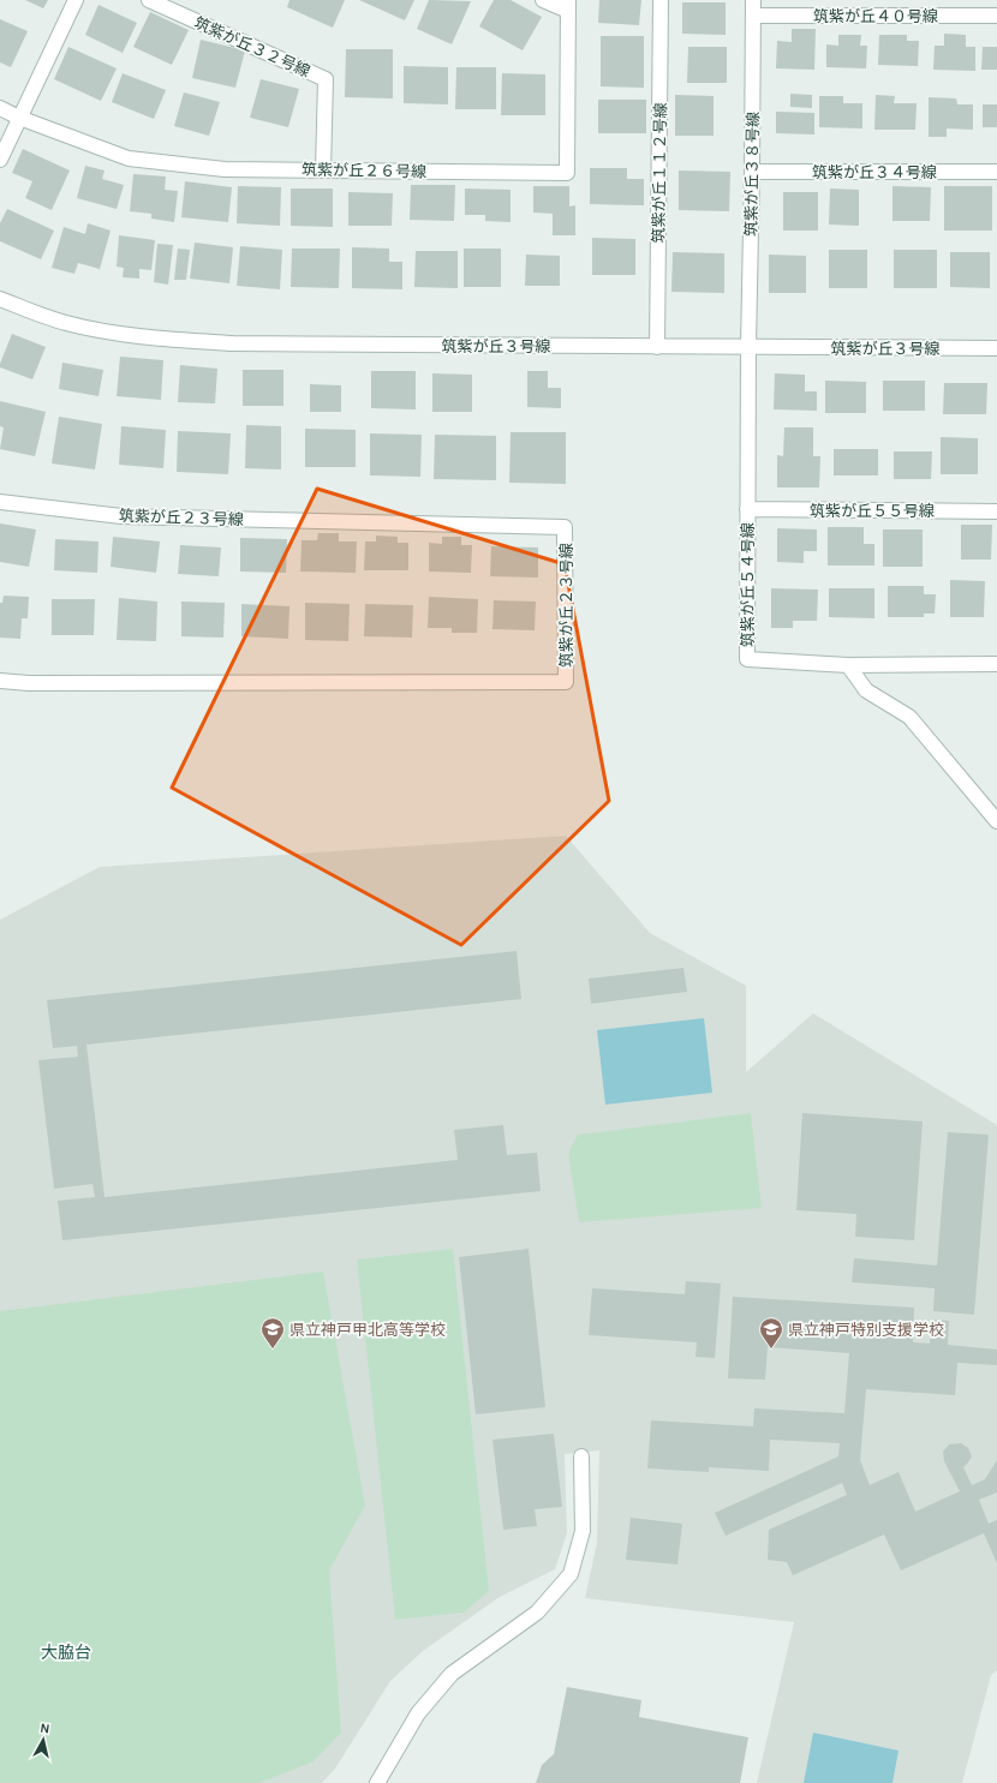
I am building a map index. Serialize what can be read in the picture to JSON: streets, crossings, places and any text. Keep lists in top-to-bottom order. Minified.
{"streets":{"street":["筑紫が丘４０号線","筑紫が丘３２号線","筑紫が丘２６号線","筑紫が丘３４号線","筑紫が丘１１２号線","筑紫が丘３８号線","筑紫が丘３号線","筑紫が丘５５号線","筑紫が丘２３号線","筑紫が丘５４号線"]},"crossings":[["筑紫が丘４０号線","筑紫が丘３８号線"],["筑紫が丘３２号線","筑紫が丘２６号線"],["筑紫が丘３４号線","筑紫が丘３８号線"],["筑紫が丘１１２号線","筑紫が丘３号線"],["筑紫が丘３８号線","筑紫が丘３号線"],["筑紫が丘３８号線","筑紫が丘５４号線"],["筑紫が丘３号線","筑紫が丘５４号線"],["筑紫が丘５５号線","筑紫が丘５４号線"]],"districts":["大脇台"],"places":{"school or university":["県立神戸甲北高等学校","県立神戸特別支援学校"]},"north":"top"}
